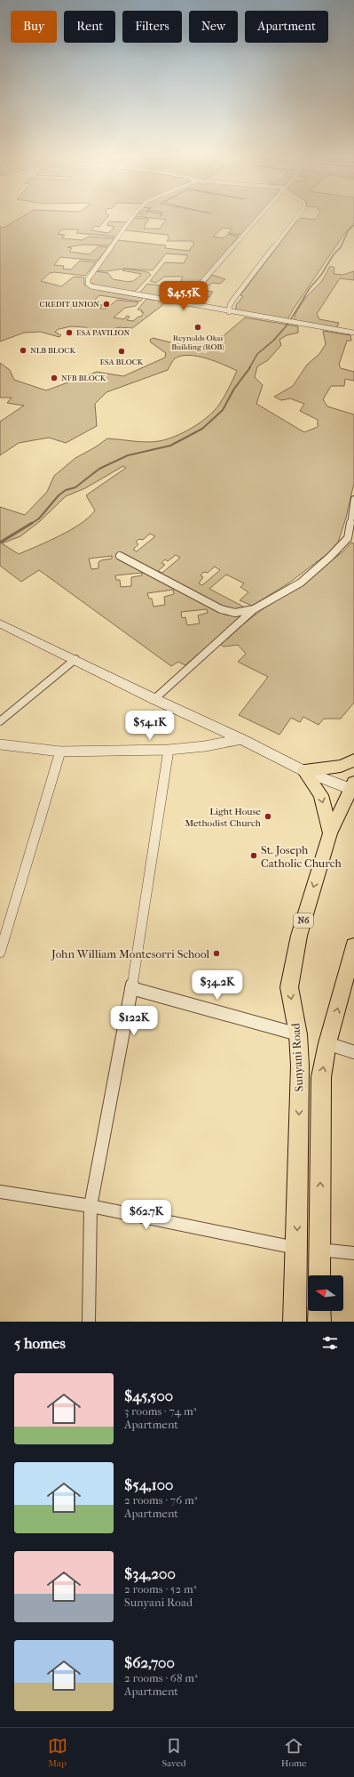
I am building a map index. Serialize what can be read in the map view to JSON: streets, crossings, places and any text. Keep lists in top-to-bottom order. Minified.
{"streets":{"main road":["N6","Sunyani Road"]},"places":["CREDIT UNION","Reynolds Okai Building (ROB)","ESA PAVILION","NLB BLOCK","ESA BLOCK","NFB BLOCK","Light House Methodist Church","St. Joseph Catholic Church","John William Montesorri School"],"north":"left","page":{"chip":["Buy","Rent","Filters","New","Apartment"],"price":["$45.5K","$54.1K","$34.2K","$122K","$62.7K"],"heading":"5 homes","list":[{"name":"$45,500","note":"3 rooms · 74 m² · Apartment"},{"name":"$54,100","note":"2 rooms · 76 m² · Apartment"},{"name":"$34,200","note":"2 rooms · 52 m² · Sunyani Road"},{"name":"$62,700","note":"2 rooms · 68 m² · Apartment"}],"tabs":["Map","Saved","Home"]}}
